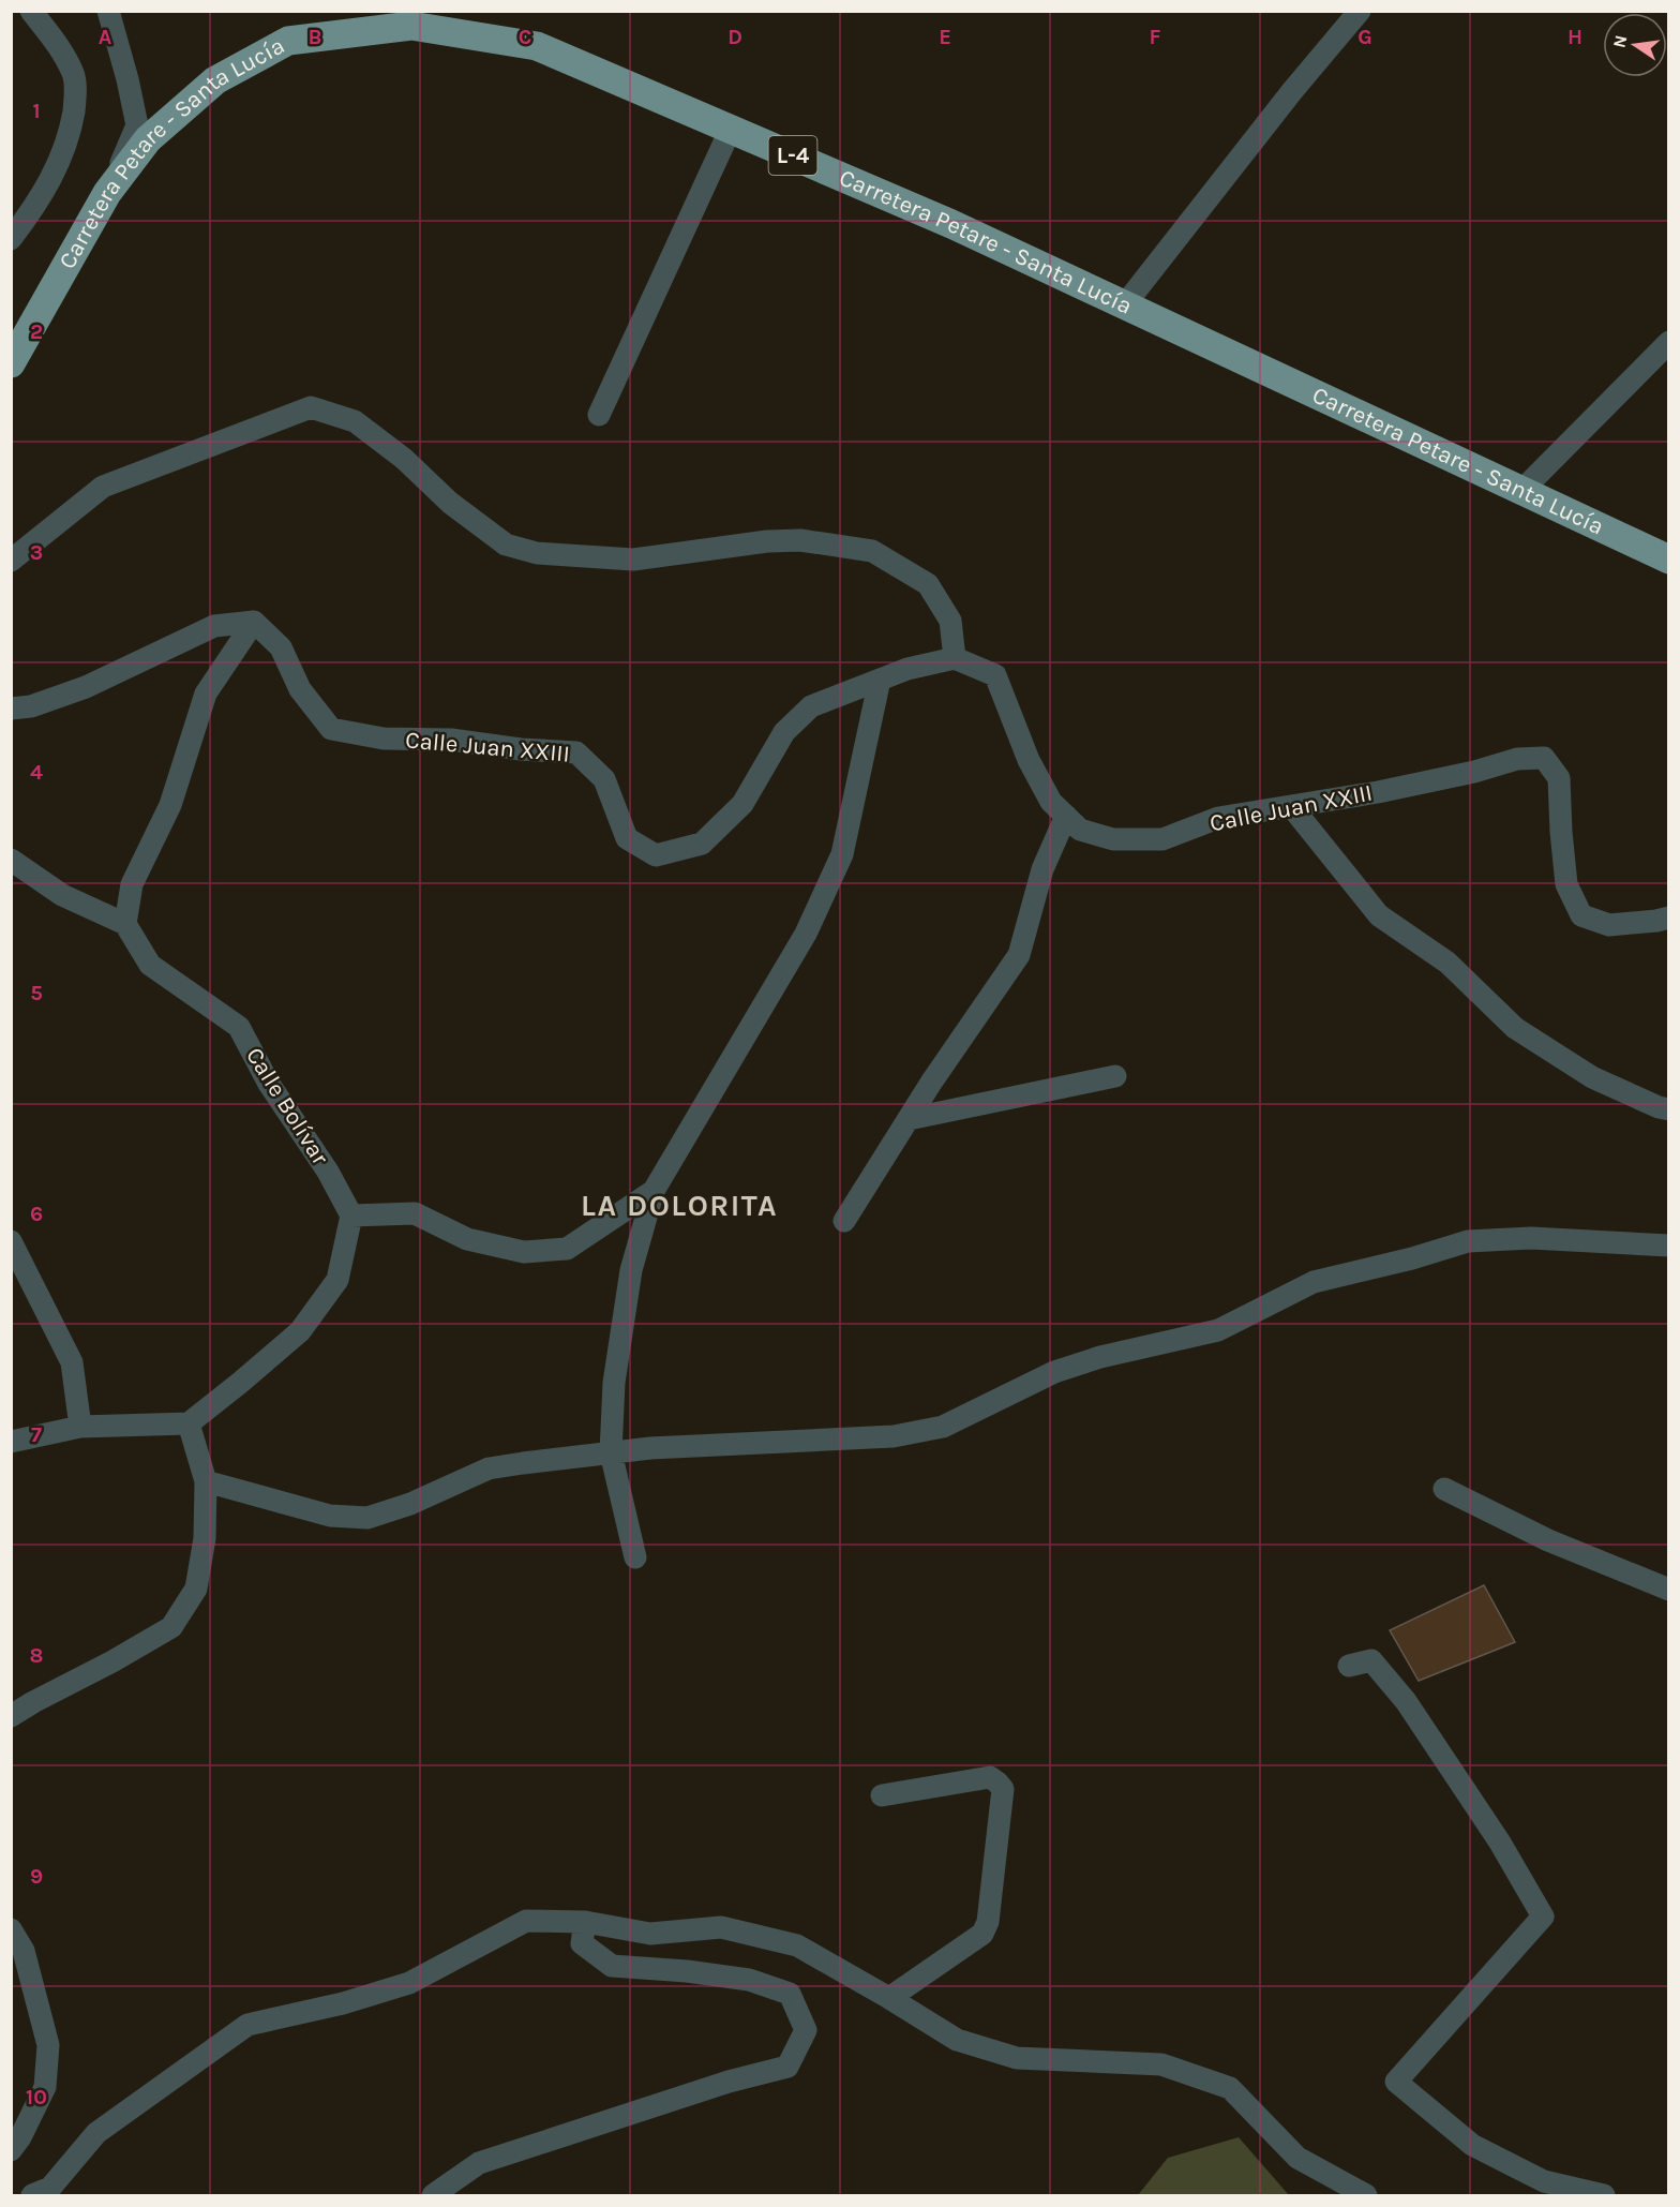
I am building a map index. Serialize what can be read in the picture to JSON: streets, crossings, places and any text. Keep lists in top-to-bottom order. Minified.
{"streets":{"main road":["L-4","Carretera Petare - Santa Lucía"],"street":["Calle Juan XXIII","Calle Bolívar"]},"districts":["LA DOLORITA"],"north":"left","grid":{"columns":["A","B","C","D","E","F","G","H"],"rows":["1","2","3","4","5","6","7","8","9","10"]}}
